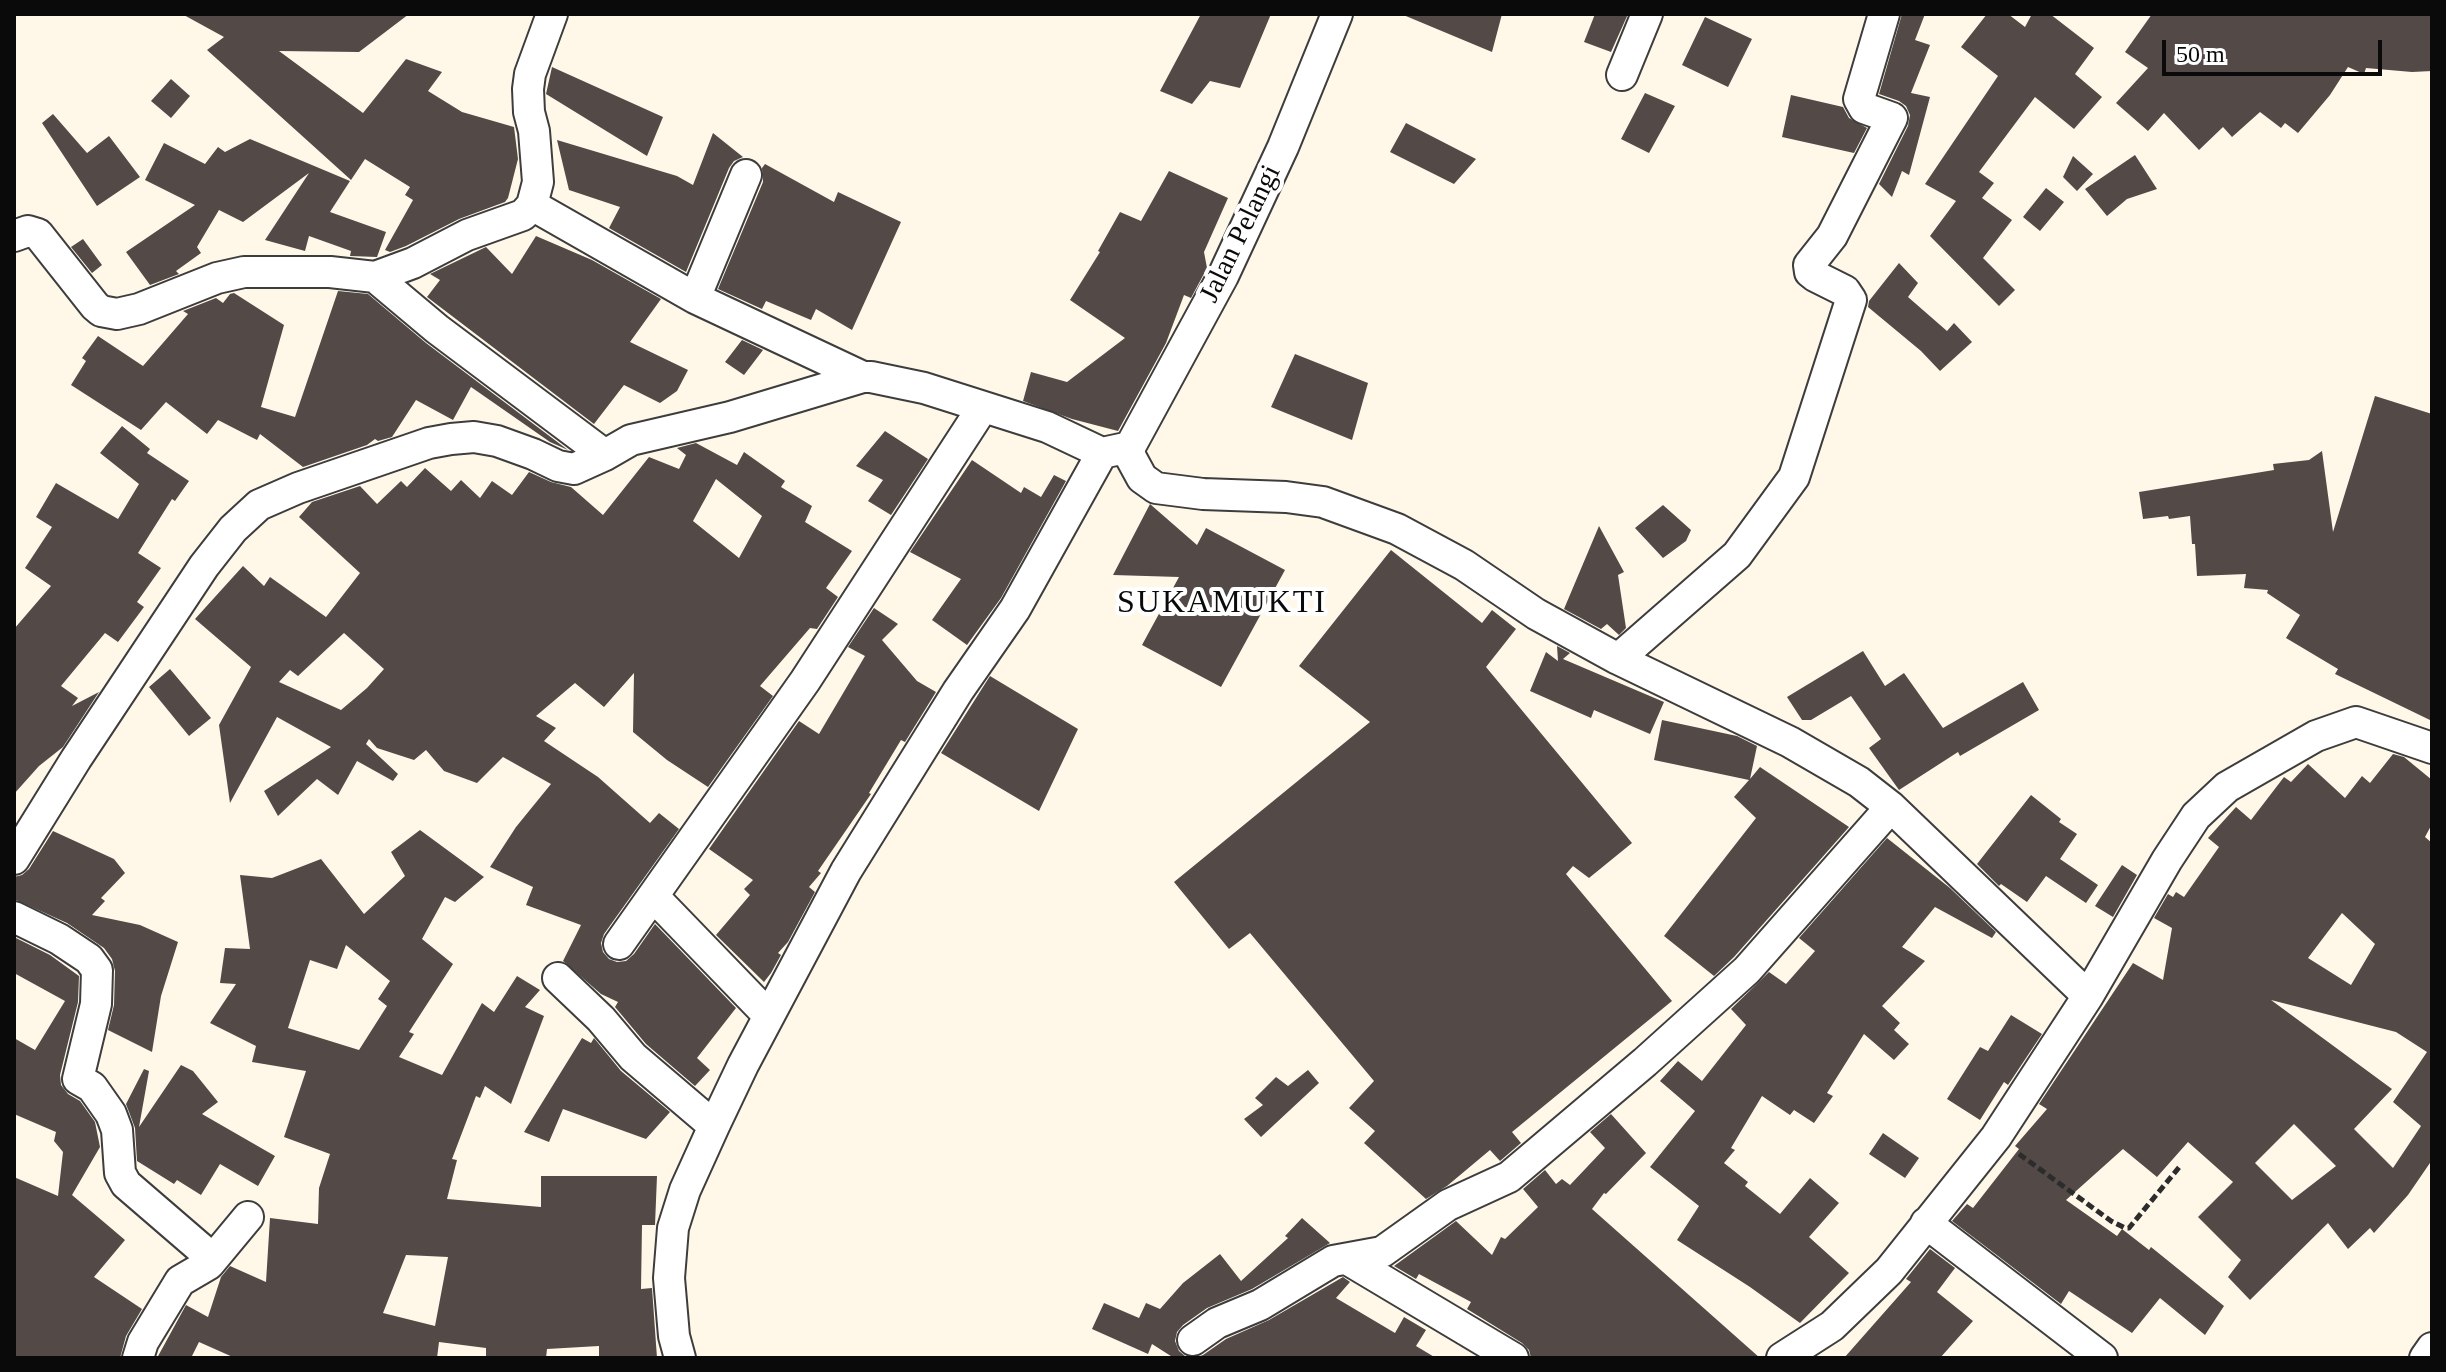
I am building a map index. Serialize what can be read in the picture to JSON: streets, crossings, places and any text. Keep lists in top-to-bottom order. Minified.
{"streets":{"street":["Jalan Pelangi"]},"districts":["SUKAMUKTI"],"scale_bar":"50 m"}
